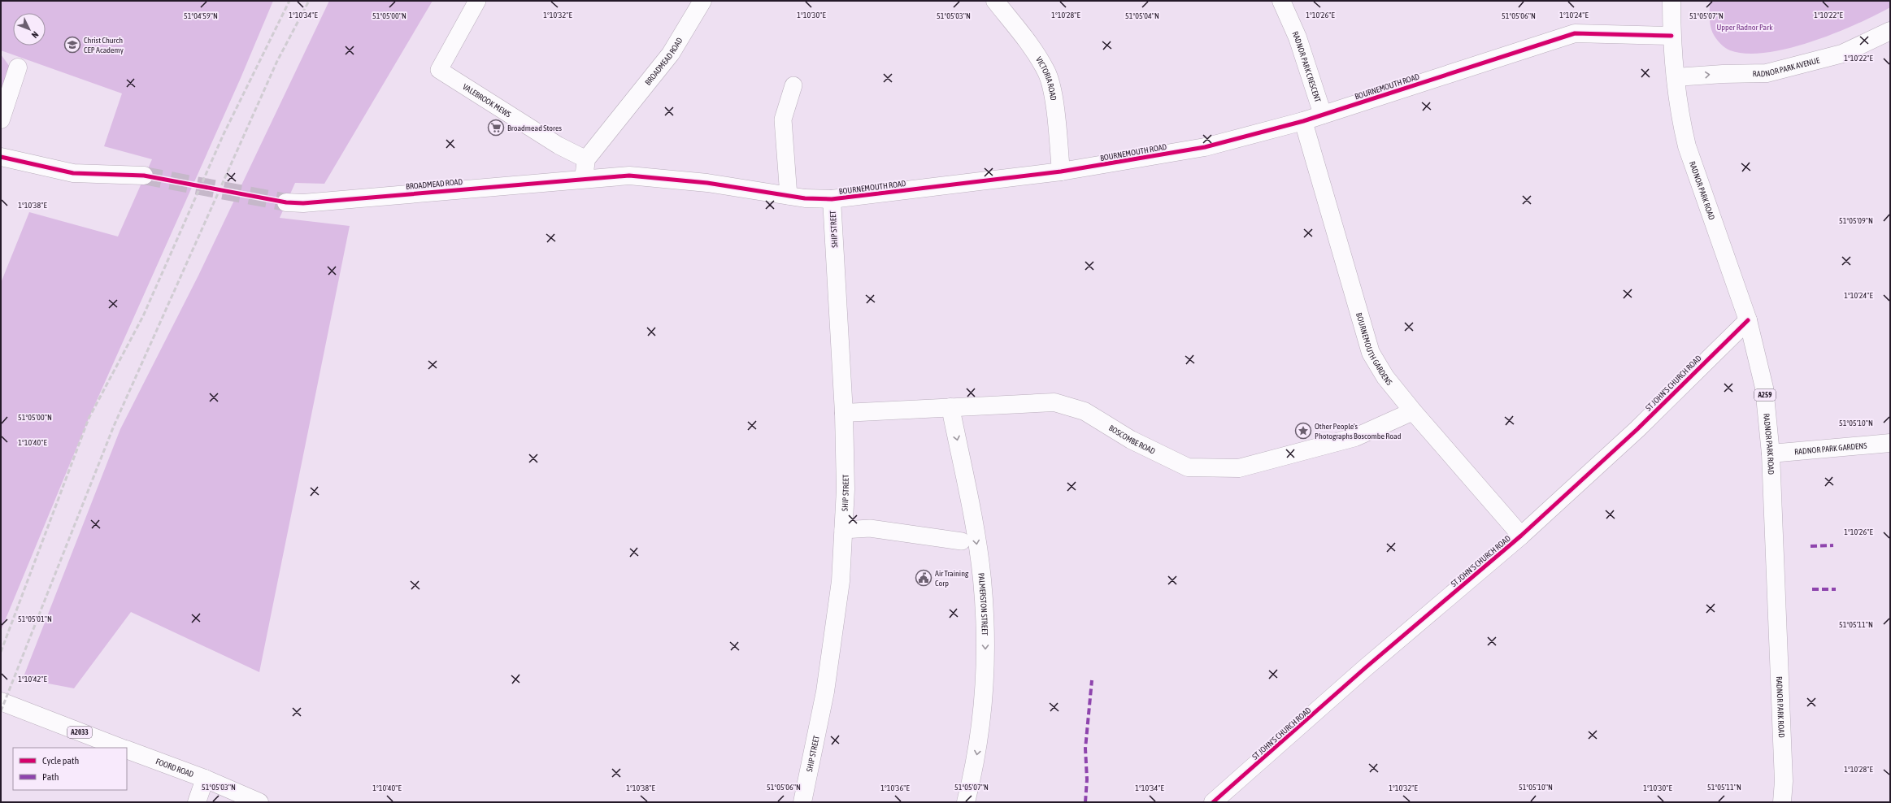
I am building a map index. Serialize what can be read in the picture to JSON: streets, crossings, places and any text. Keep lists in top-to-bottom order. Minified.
{"streets":{"main road":["BROADMEAD ROAD","RADNOR PARK AVENUE","RADNOR PARK CRESCENT","VICTORIA ROAD","BOURNEMOUTH ROAD","RADNOR PARK ROAD","SHIP STREET","BOURNEMOUTH GARDENS","ST JOHN'S CHURCH ROAD","A259","BOSCOMBE ROAD","RADNOR PARK GARDENS","PALMERSTON STREET","A2033","FOORD ROAD"],"lane":["VALEBROOK MEWS"]},"crossings":[["BROADMEAD ROAD","BOURNEMOUTH ROAD"],["BROADMEAD ROAD","VALEBROOK MEWS"],["RADNOR PARK AVENUE","RADNOR PARK ROAD"],["RADNOR PARK CRESCENT","BOURNEMOUTH ROAD"],["VICTORIA ROAD","BOURNEMOUTH ROAD"],["BOURNEMOUTH ROAD","RADNOR PARK ROAD"],["BOURNEMOUTH ROAD","SHIP STREET"],["BOURNEMOUTH ROAD","BOURNEMOUTH GARDENS"],["RADNOR PARK ROAD","ST JOHN'S CHURCH ROAD"],["RADNOR PARK ROAD","RADNOR PARK GARDENS"],["SHIP STREET","BOSCOMBE ROAD"],["BOURNEMOUTH GARDENS","ST JOHN'S CHURCH ROAD"],["BOURNEMOUTH GARDENS","BOSCOMBE ROAD"],["BOSCOMBE ROAD","PALMERSTON STREET"]],"one_way":["RADNOR PARK AVENUE","PALMERSTON STREET"],"parks":["Upper Radnor Park"],"places":{"school or university":["Christ Church CEP Academy"],"supermarket":["Broadmead Stores"],"place":["Other People's Photographs Boscombe Road"],"public building":["Air Training Corp"]},"legend":["Cycle path","Path"],"north":"bottom right","coordinates":["1°10'22\"E","1°10'32\"E","1°10'28\"E","1°10'26\"E","1°10'34\"E","1°10'30\"E","1°10'24\"E","51°04'59\"N","51°05'00\"N","51°05'03\"N","51°05'04\"N","51°05'06\"N","51°05'07\"N","1°10'38\"E","51°05'09\"N","51°05'10\"N","1°10'40\"E","51°05'01\"N","51°05'11\"N","1°10'42\"E","1°10'36\"E"]}
